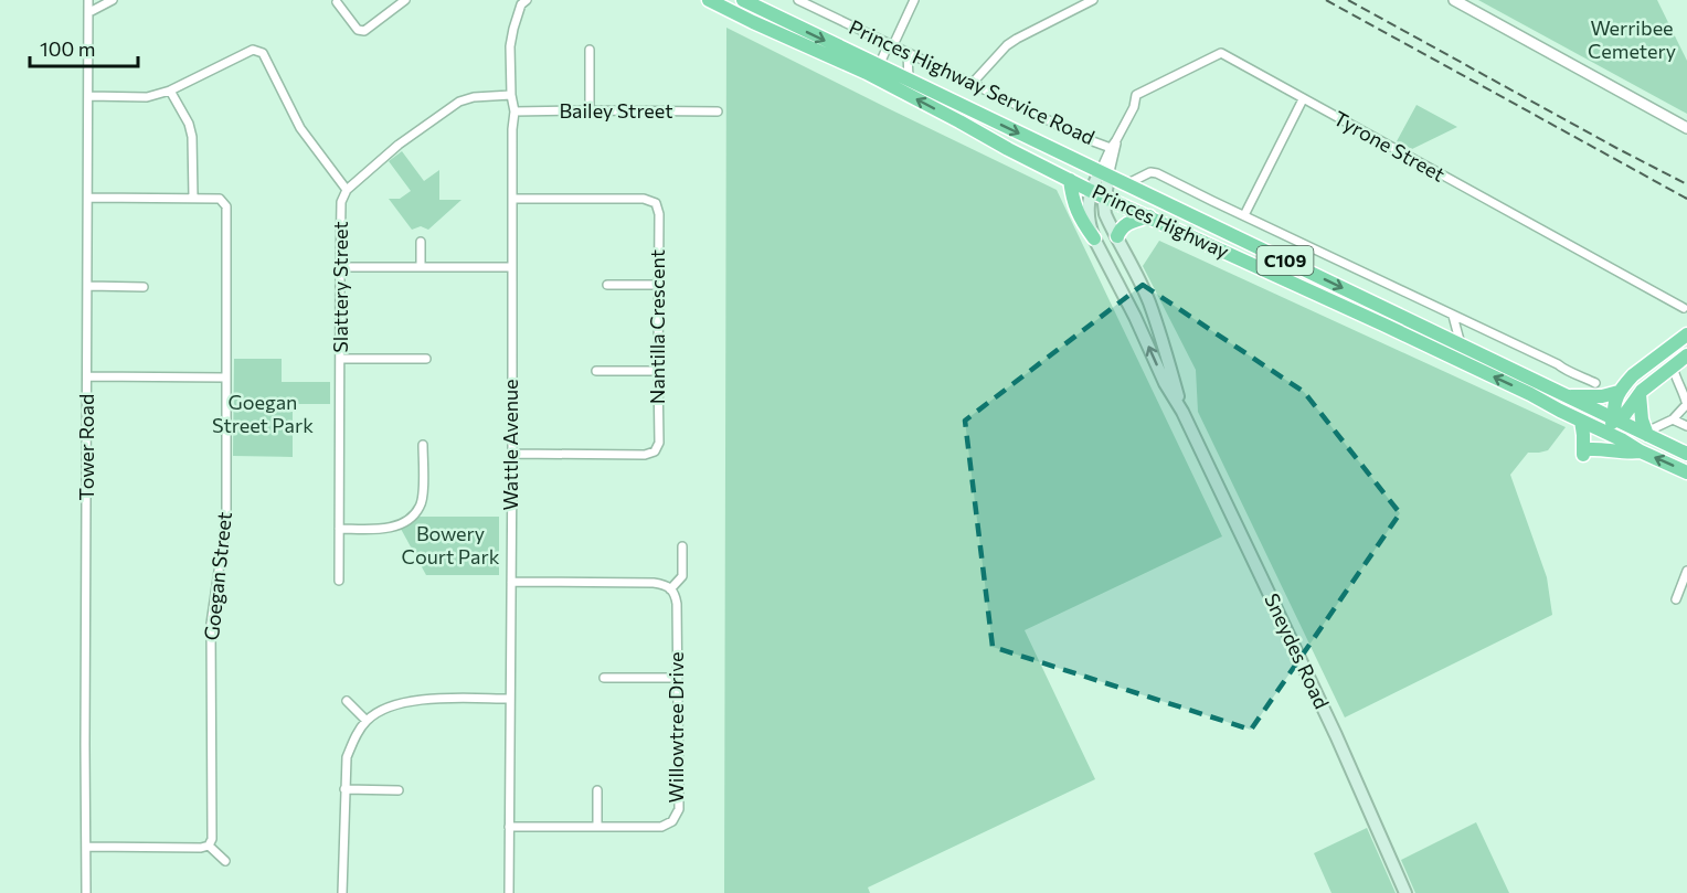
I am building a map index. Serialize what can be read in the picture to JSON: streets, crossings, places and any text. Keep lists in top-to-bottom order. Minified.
{"streets":{"highway":["Princes Highway","C109"],"main road":["Sneydes Road"],"street":["Princes Highway Service Road","Bailey Street","Tyrone Street","Slattery Street","Nantilla Crescent","Wattle Avenue","Tower Road","Goegan Street","Willowtree Drive"]},"crossings":[["Princes Highway Service Road","Tyrone Street"],["Bailey Street","Wattle Avenue"],["Tyrone Street","Princes Highway"],["Tyrone Street","Sneydes Road"],["Princes Highway","Sneydes Road"],["Nantilla Crescent","Wattle Avenue"],["Wattle Avenue","Willowtree Drive"],["Tower Road","Goegan Street"]],"parks":["Werribee Cemetery","Goegan Street Park","Bowery Court Park"],"scale_bar":"100 m"}
